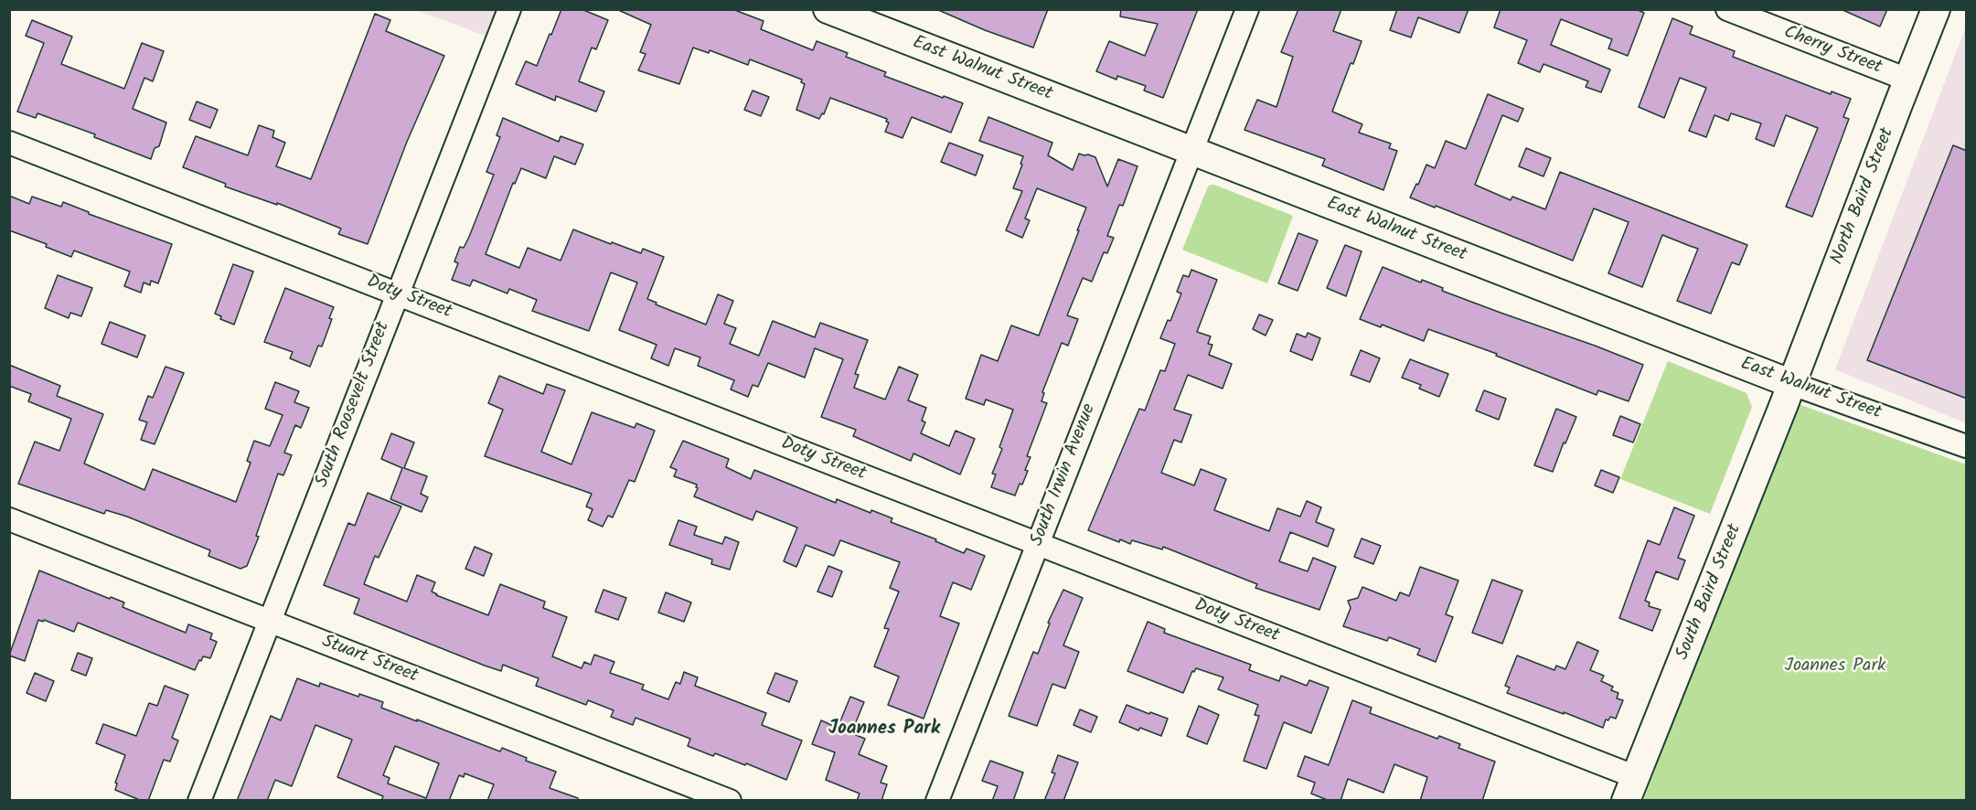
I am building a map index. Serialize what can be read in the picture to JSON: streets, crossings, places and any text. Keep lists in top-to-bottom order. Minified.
{"streets":{"street":["Cherry Street","East Walnut Street","North Baird Street","Doty Street","South Roosevelt Street","South Irwin Avenue","South Baird Street","Stuart Street"]},"crossings":[["Cherry Street","North Baird Street"],["East Walnut Street","North Baird Street"],["East Walnut Street","South Irwin Avenue"],["East Walnut Street","South Baird Street"],["North Baird Street","South Baird Street"],["Doty Street","South Roosevelt Street"],["Doty Street","South Irwin Avenue"],["Doty Street","South Baird Street"],["South Roosevelt Street","Stuart Street"]],"districts":["Joannes Park"],"parks":["Joannes Park"]}
